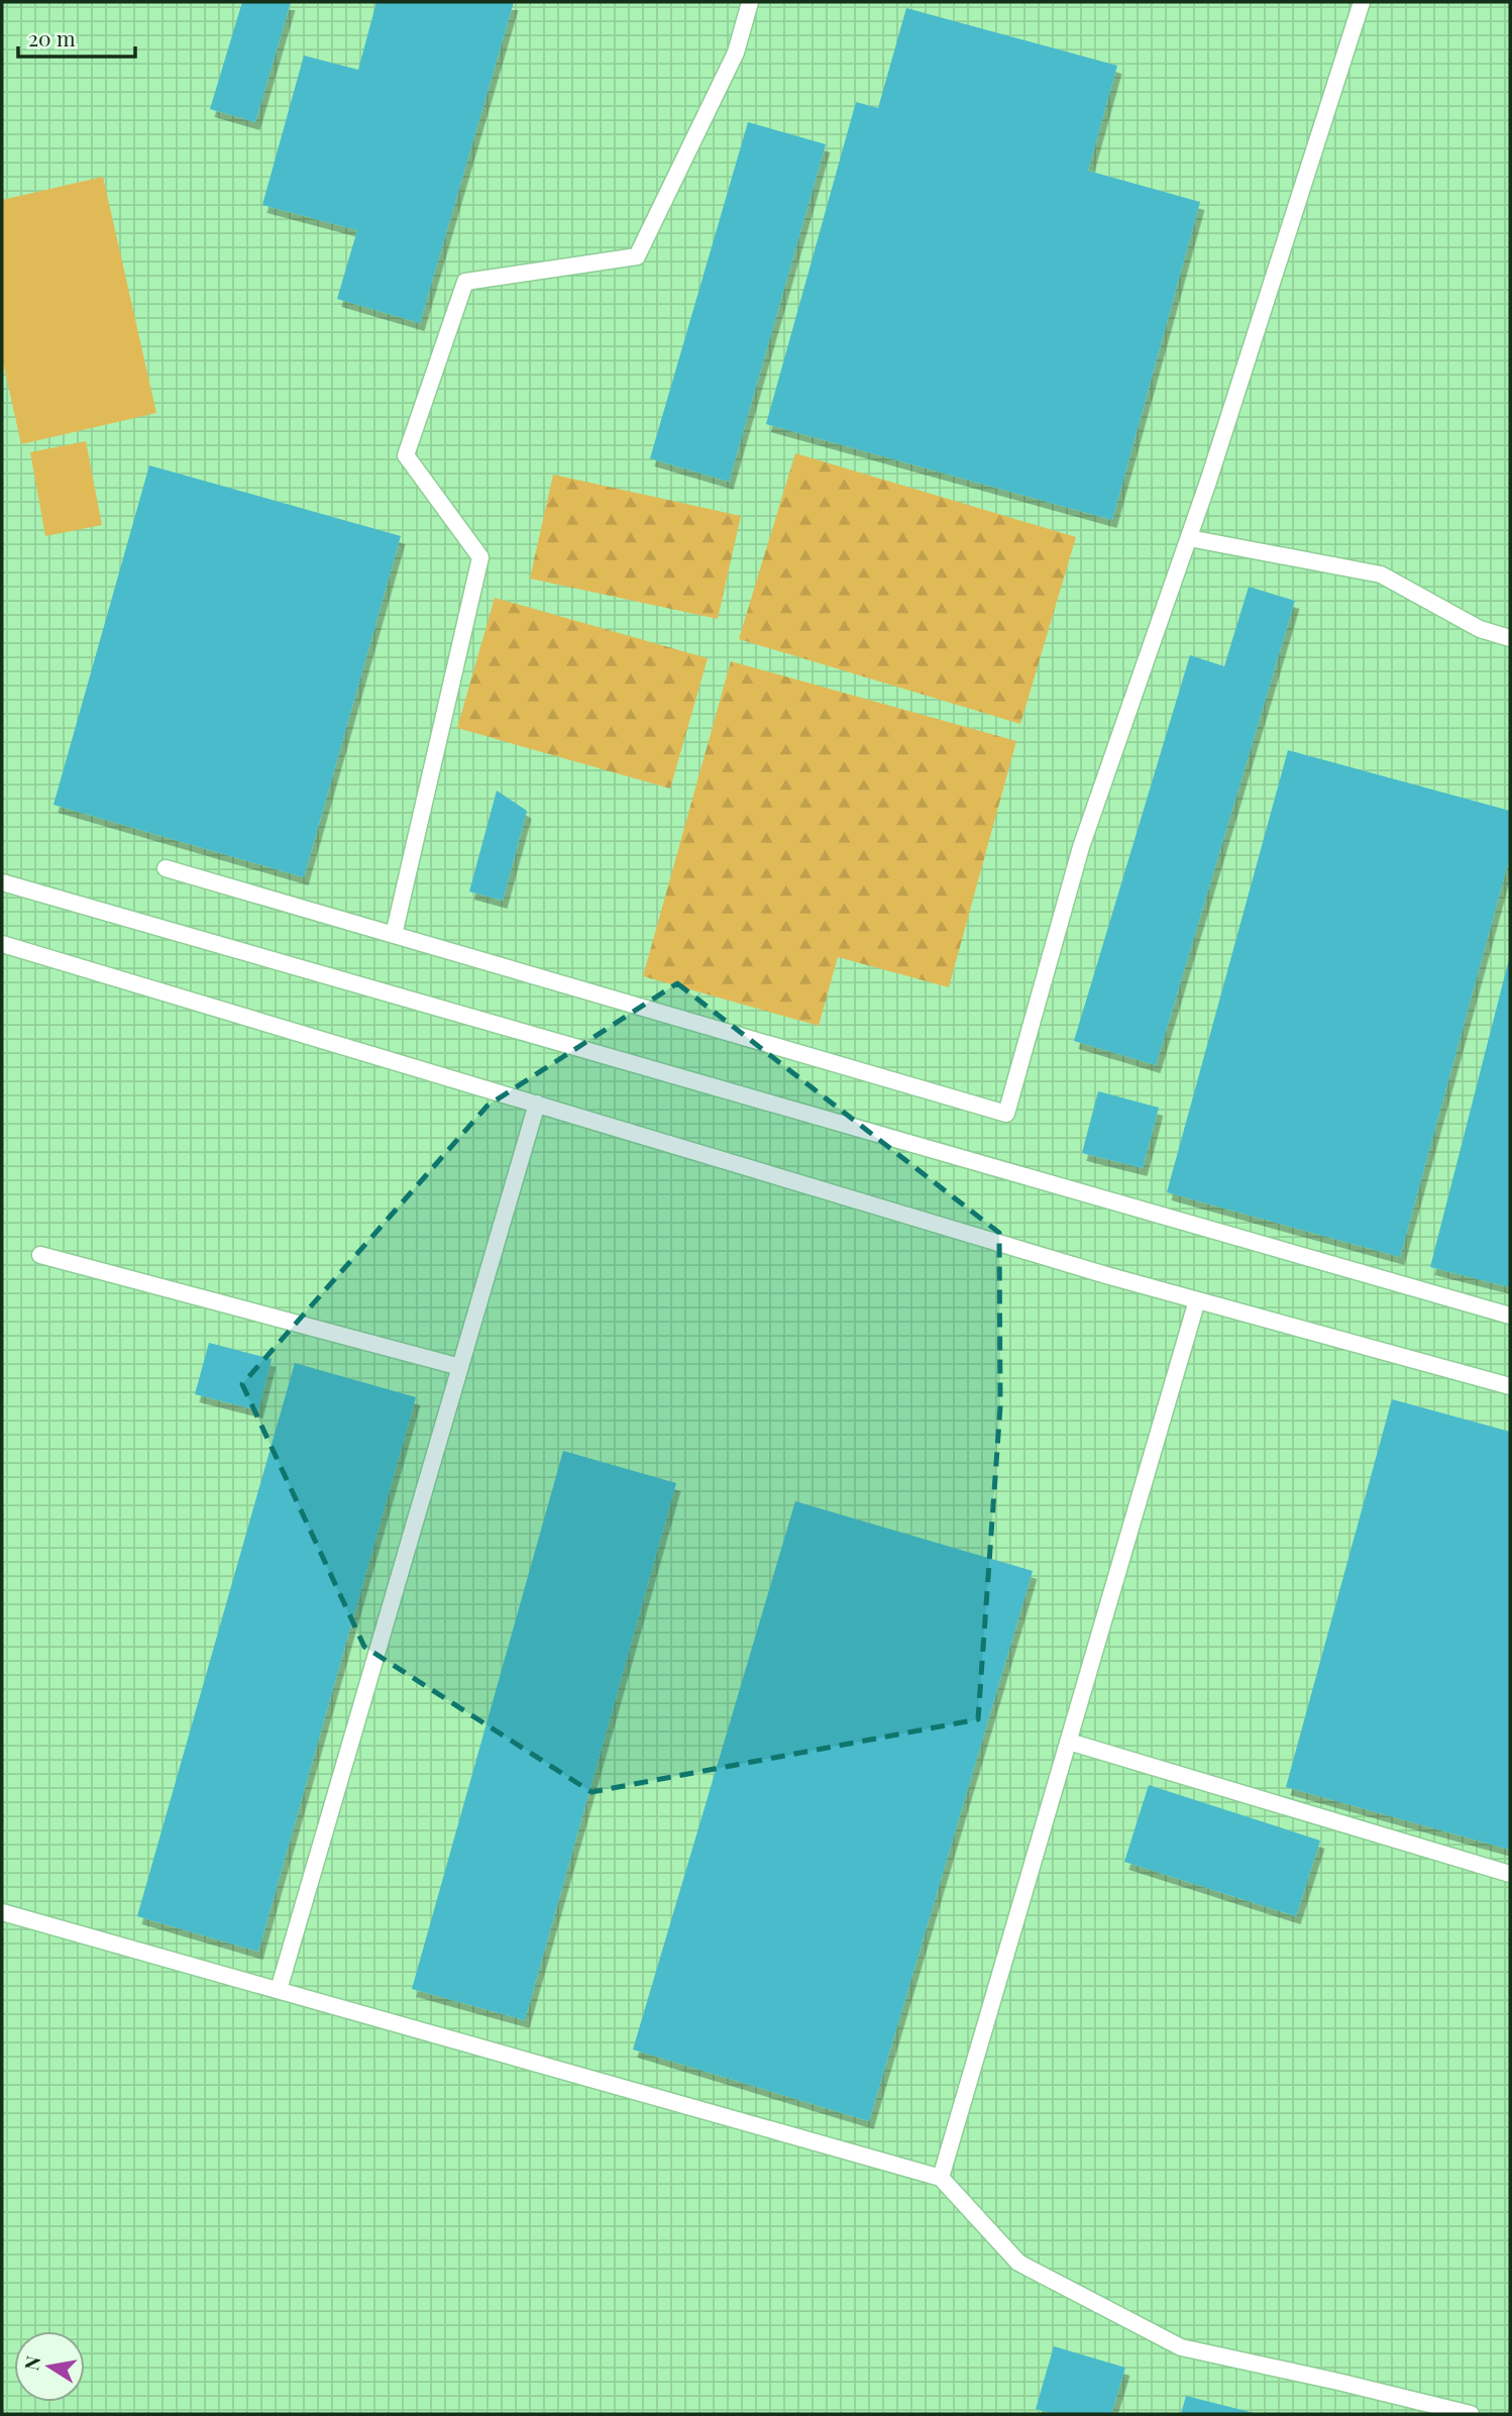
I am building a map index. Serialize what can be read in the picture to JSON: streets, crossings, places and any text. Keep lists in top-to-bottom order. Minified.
{"scale_bar":"20 m","north":"left"}
